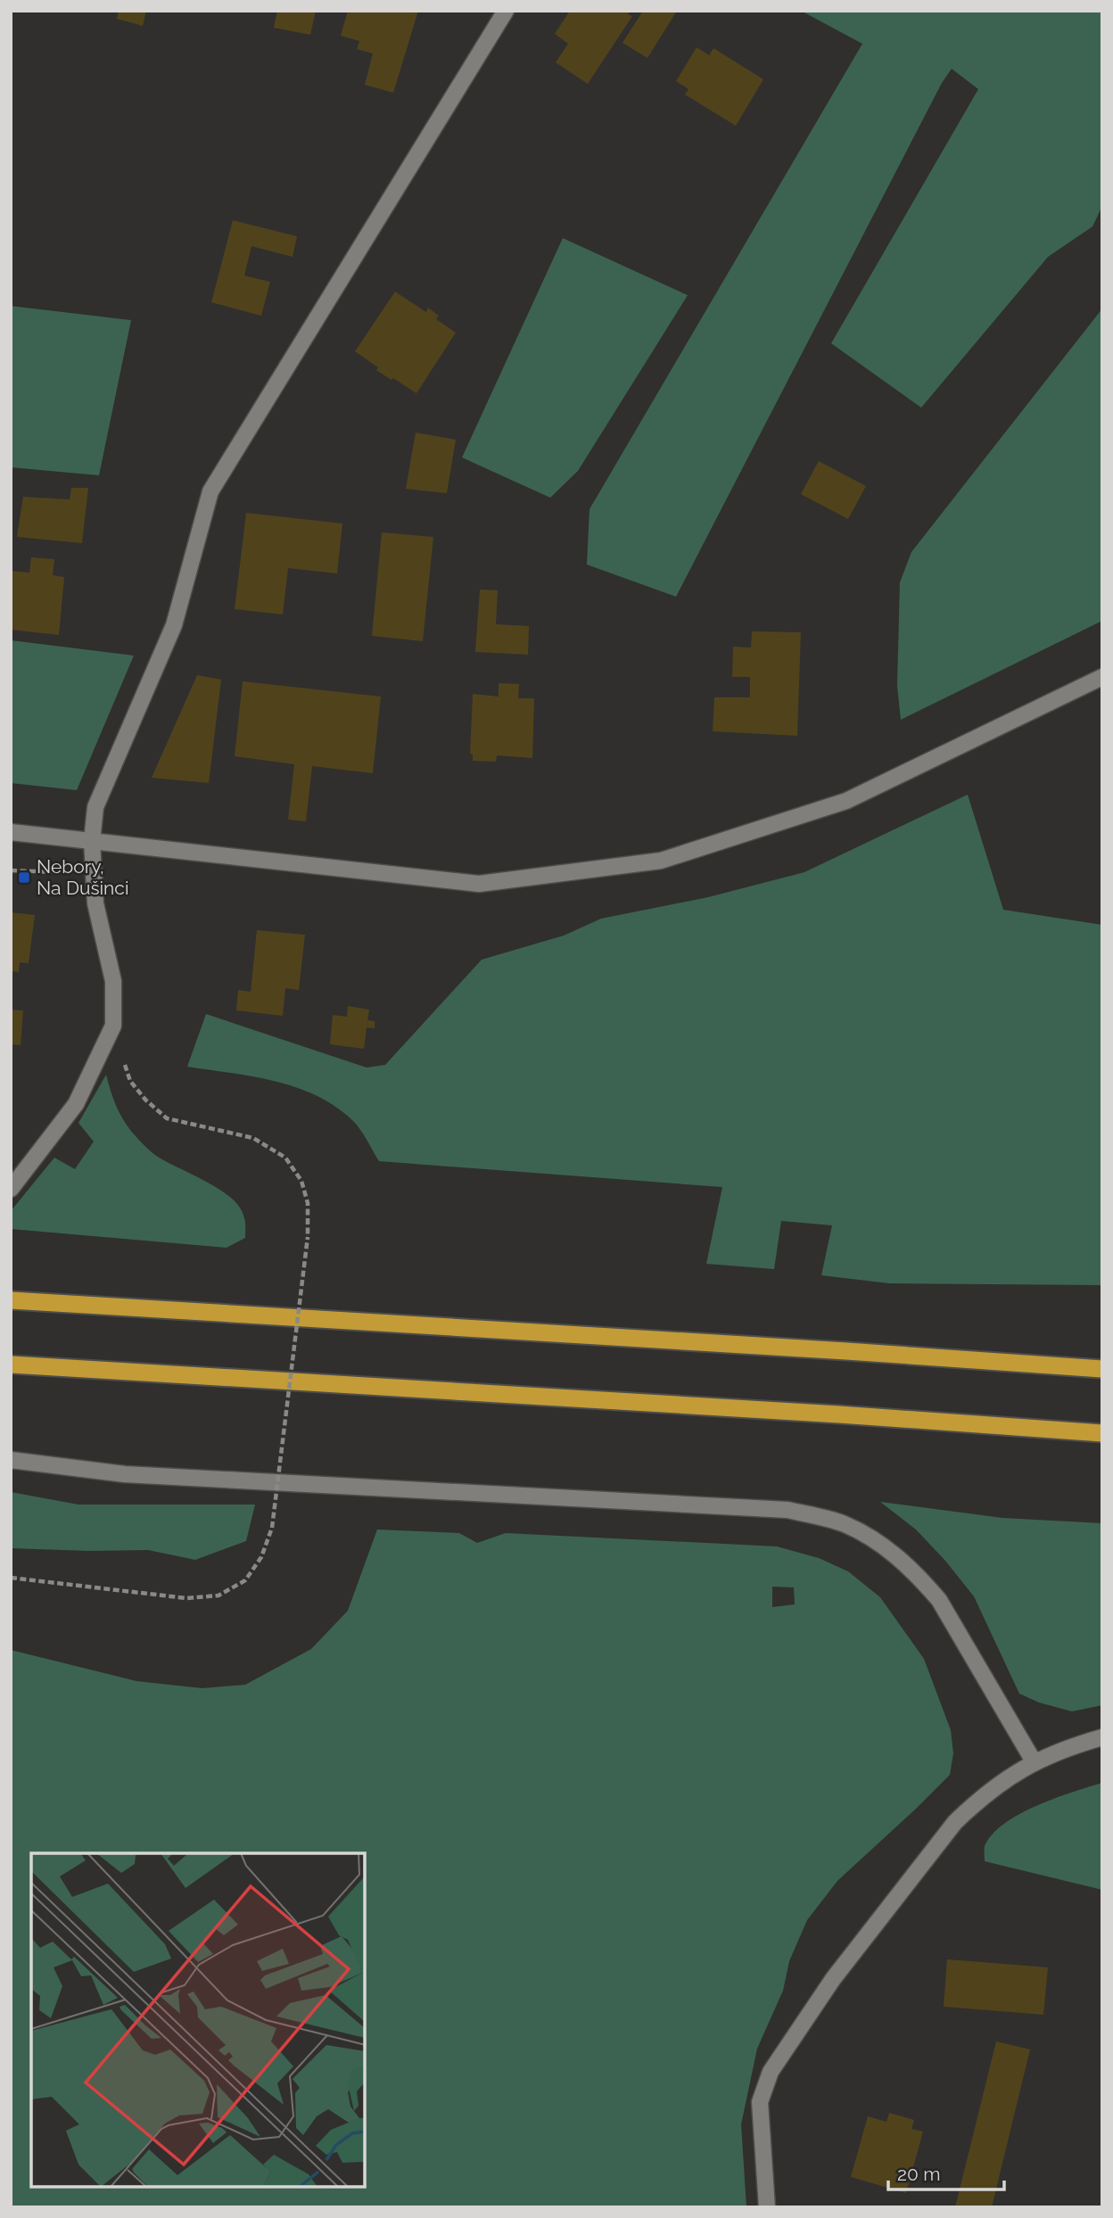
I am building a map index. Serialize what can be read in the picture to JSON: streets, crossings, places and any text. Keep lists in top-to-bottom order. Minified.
{"places":{"transit":["Nebory, Na Dušinci"]},"scale_bar":"20 m"}
